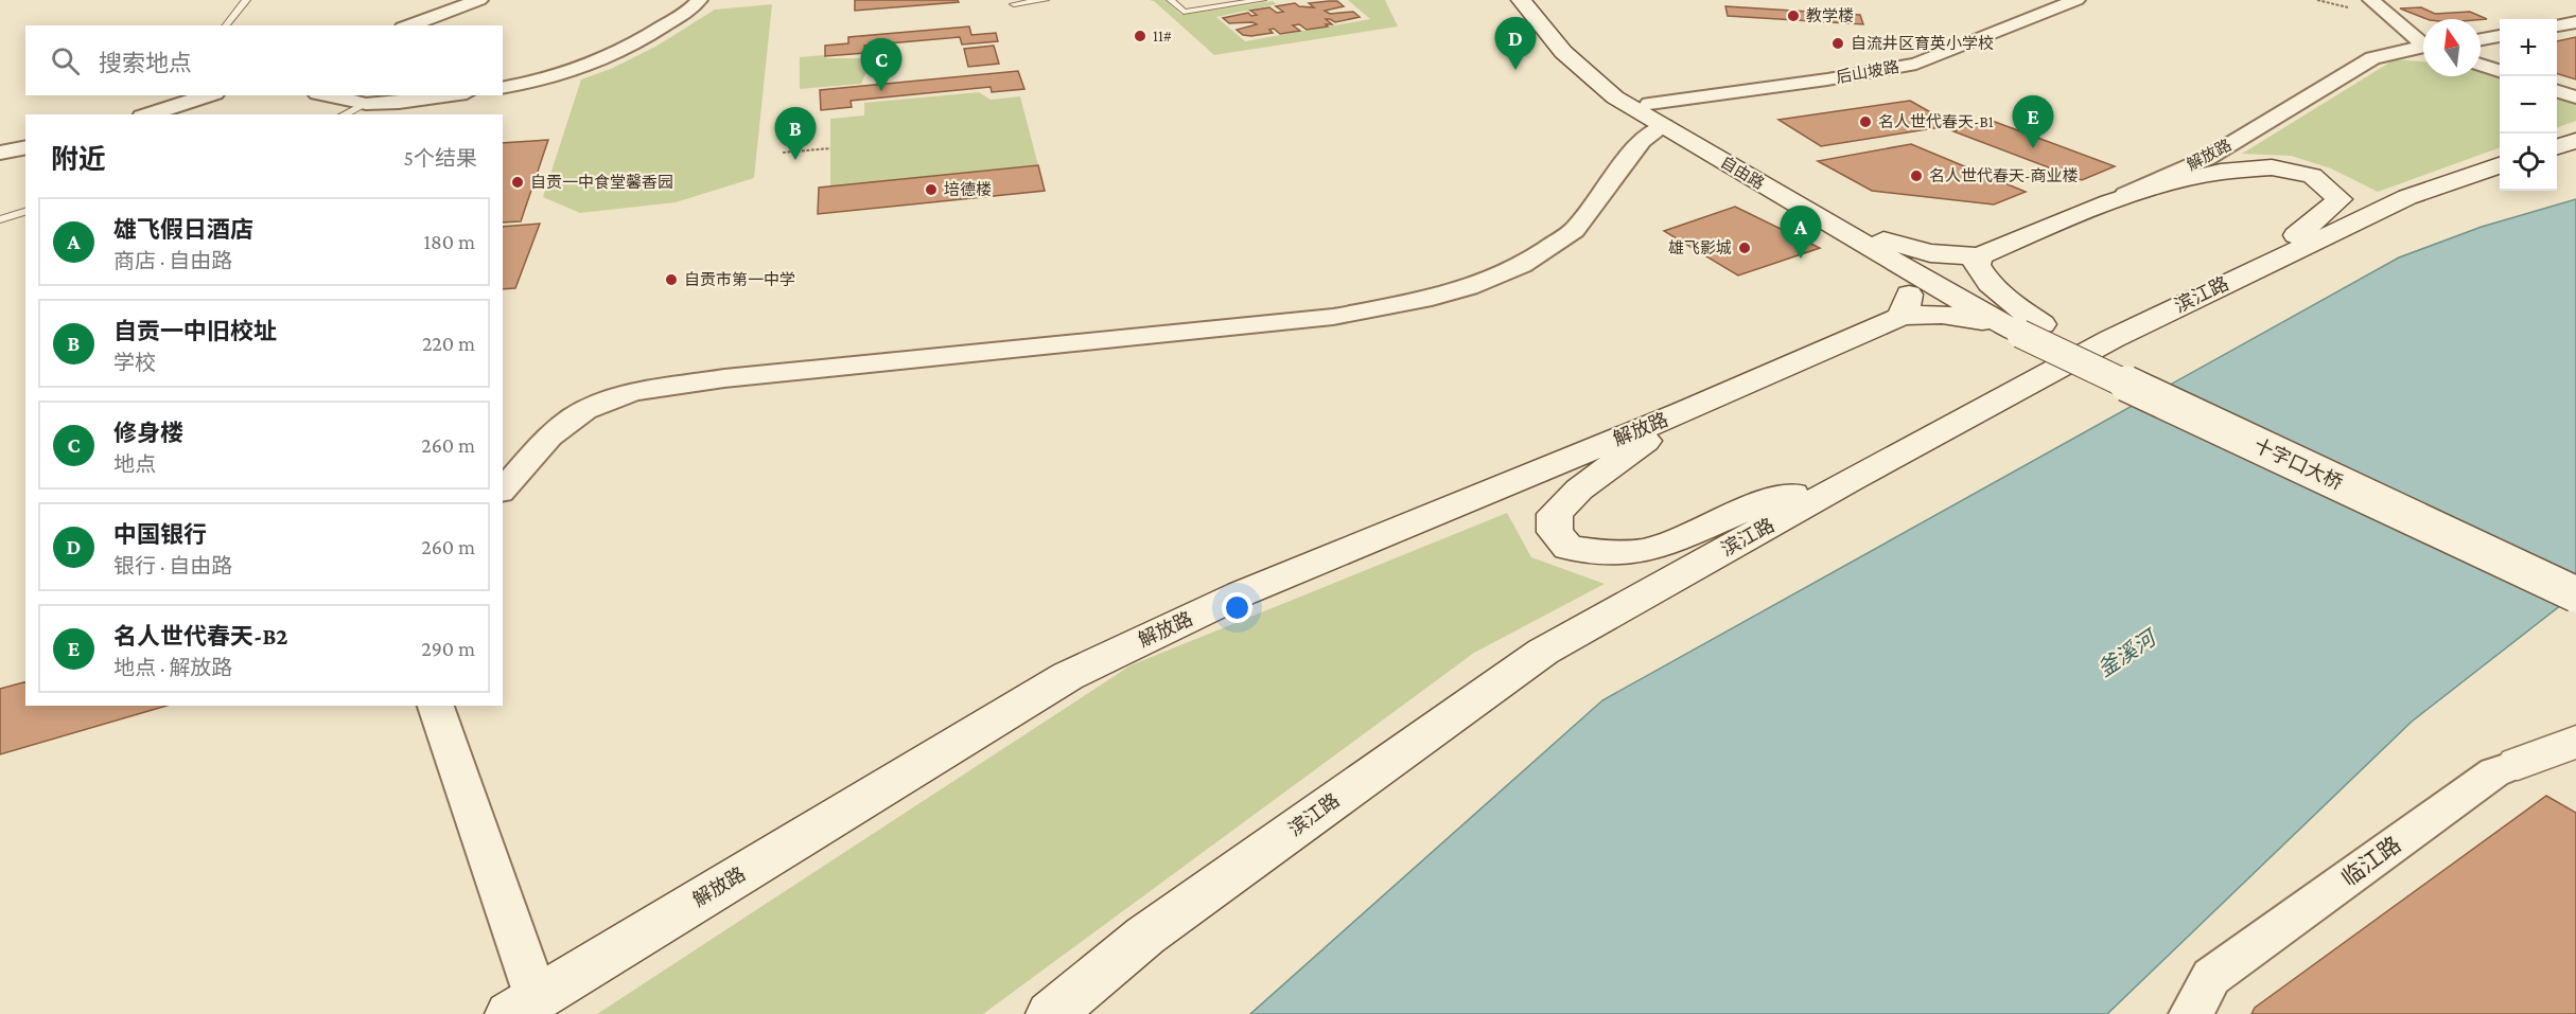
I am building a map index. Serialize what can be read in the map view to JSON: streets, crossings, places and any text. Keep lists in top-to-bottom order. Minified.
{"streets":{"main road":["解放路","自由路","滨江路","十字口大桥","临江路"],"street":["后山坡路"]},"crossings":[["后山坡路","自由路"],["自由路","十字口大桥"]],"water":["釜溪河"],"places":["教学楼","11#","自流井区育英小学校","名人世代春天-B1","名人世代春天-商业楼","自贡一中食堂馨香园","培德楼","雄飞影城","自贡市第一中学"],"north":"top","page":{"pins":["D","C","E","B","A"],"map_buttons":["+","−"],"search":"搜索地点","heading":["附近","5个结果"],"list":[{"mark":"A","name":"雄飞假日酒店","note":"商店 · 自由路","value":"180 m"},{"mark":"B","name":"自贡一中旧校址","note":"学校","value":"220 m"},{"mark":"C","name":"修身楼","note":"地点","value":"260 m"},{"mark":"D","name":"中国银行","note":"银行 · 自由路","value":"260 m"},{"mark":"E","name":"名人世代春天-B2","note":"地点 · 解放路","value":"290 m"}]}}
